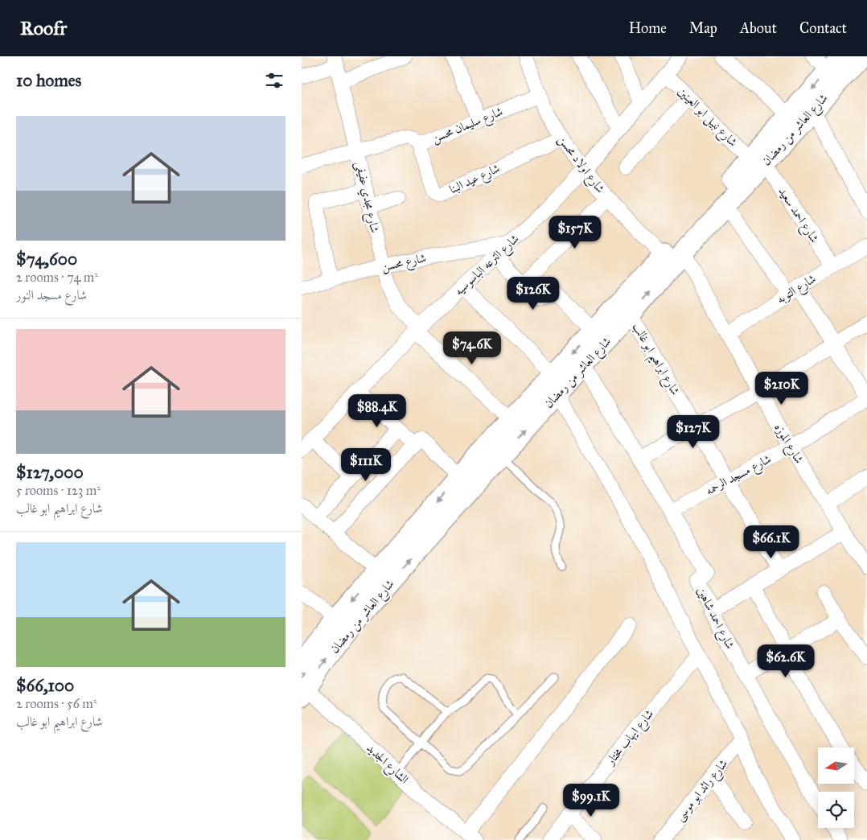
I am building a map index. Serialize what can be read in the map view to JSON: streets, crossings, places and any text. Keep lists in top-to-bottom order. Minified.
{"streets":{"main road":["شارع العاشر من رمضان"],"street":["شارع نبيل ابو العينين","شارع سليمان محسن","شارع اولاد محسن","شارع عيد البنا","شارع مجدي عفيفى","شارع احمد سعيد","شارع محسن","شارع الترعه الباسوسيه","شارع التوبه","شارع ابراهيم ابو غالب","شارع الموزه","شارع مسجد الرحمه","شارع احمد شاهين","شارع ايهاب مختار","الشارع الجديد","شارع رائد ابو موسى"]},"crossings":[["شارع نبيل ابو العينين","شارع العاشر من رمضان"],["شارع نبيل ابو العينين","شارع احمد سعيد"],["شارع نبيل ابو العينين","شارع الترعه الباسوسيه"],["شارع سليمان محسن","شارع اولاد محسن"],["شارع سليمان محسن","شارع عيد البنا"],["شارع سليمان محسن","شارع مجدي عفيفى"],["شارع العاشر من رمضان","شارع اولاد محسن"],["شارع العاشر من رمضان","شارع مجدي عفيفى"],["شارع العاشر من رمضان","شارع احمد سعيد"],["شارع العاشر من رمضان","شارع ابراهيم ابو غالب"],["شارع العاشر من رمضان","شارع الموزه"],["شارع العاشر من رمضان","شارع احمد شاهين"],["شارع العاشر من رمضان","الشارع الجديد"],["شارع اولاد محسن","شارع عيد البنا"],["شارع اولاد محسن","شارع الترعه الباسوسيه"],["شارع اولاد محسن","شارع الموزه"],["شارع مجدي عفيفى","شارع محسن"],["شارع مجدي عفيفى","شارع الترعه الباسوسيه"],["شارع احمد سعيد","شارع التوبه"],["شارع محسن","شارع الترعه الباسوسيه"],["شارع التوبه","شارع الموزه"],["شارع ابراهيم ابو غالب","شارع مسجد الرحمه"],["شارع الموزه","شارع مسجد الرحمه"],["شارع مسجد الرحمه","شارع احمد شاهين"]],"north":"left","page":{"header":"Roofr","nav":["Home","Map","About","Contact"],"heading":"10 homes","list":[{"name":"$74,600","note":"2 rooms · 74 m² · شارع مسجد النور"},{"name":"$127,000","note":"5 rooms · 123 m² · شارع ابراهيم ابو غالب"},{"name":"$66,100","note":"2 rooms · 56 m² · شارع ابراهيم ابو غالب"}],"price":["$157K","$126K","$74.6K","$210K","$88.4K","$127K","$111K","$66.1K","$62.6K","$99.1K"]}}
